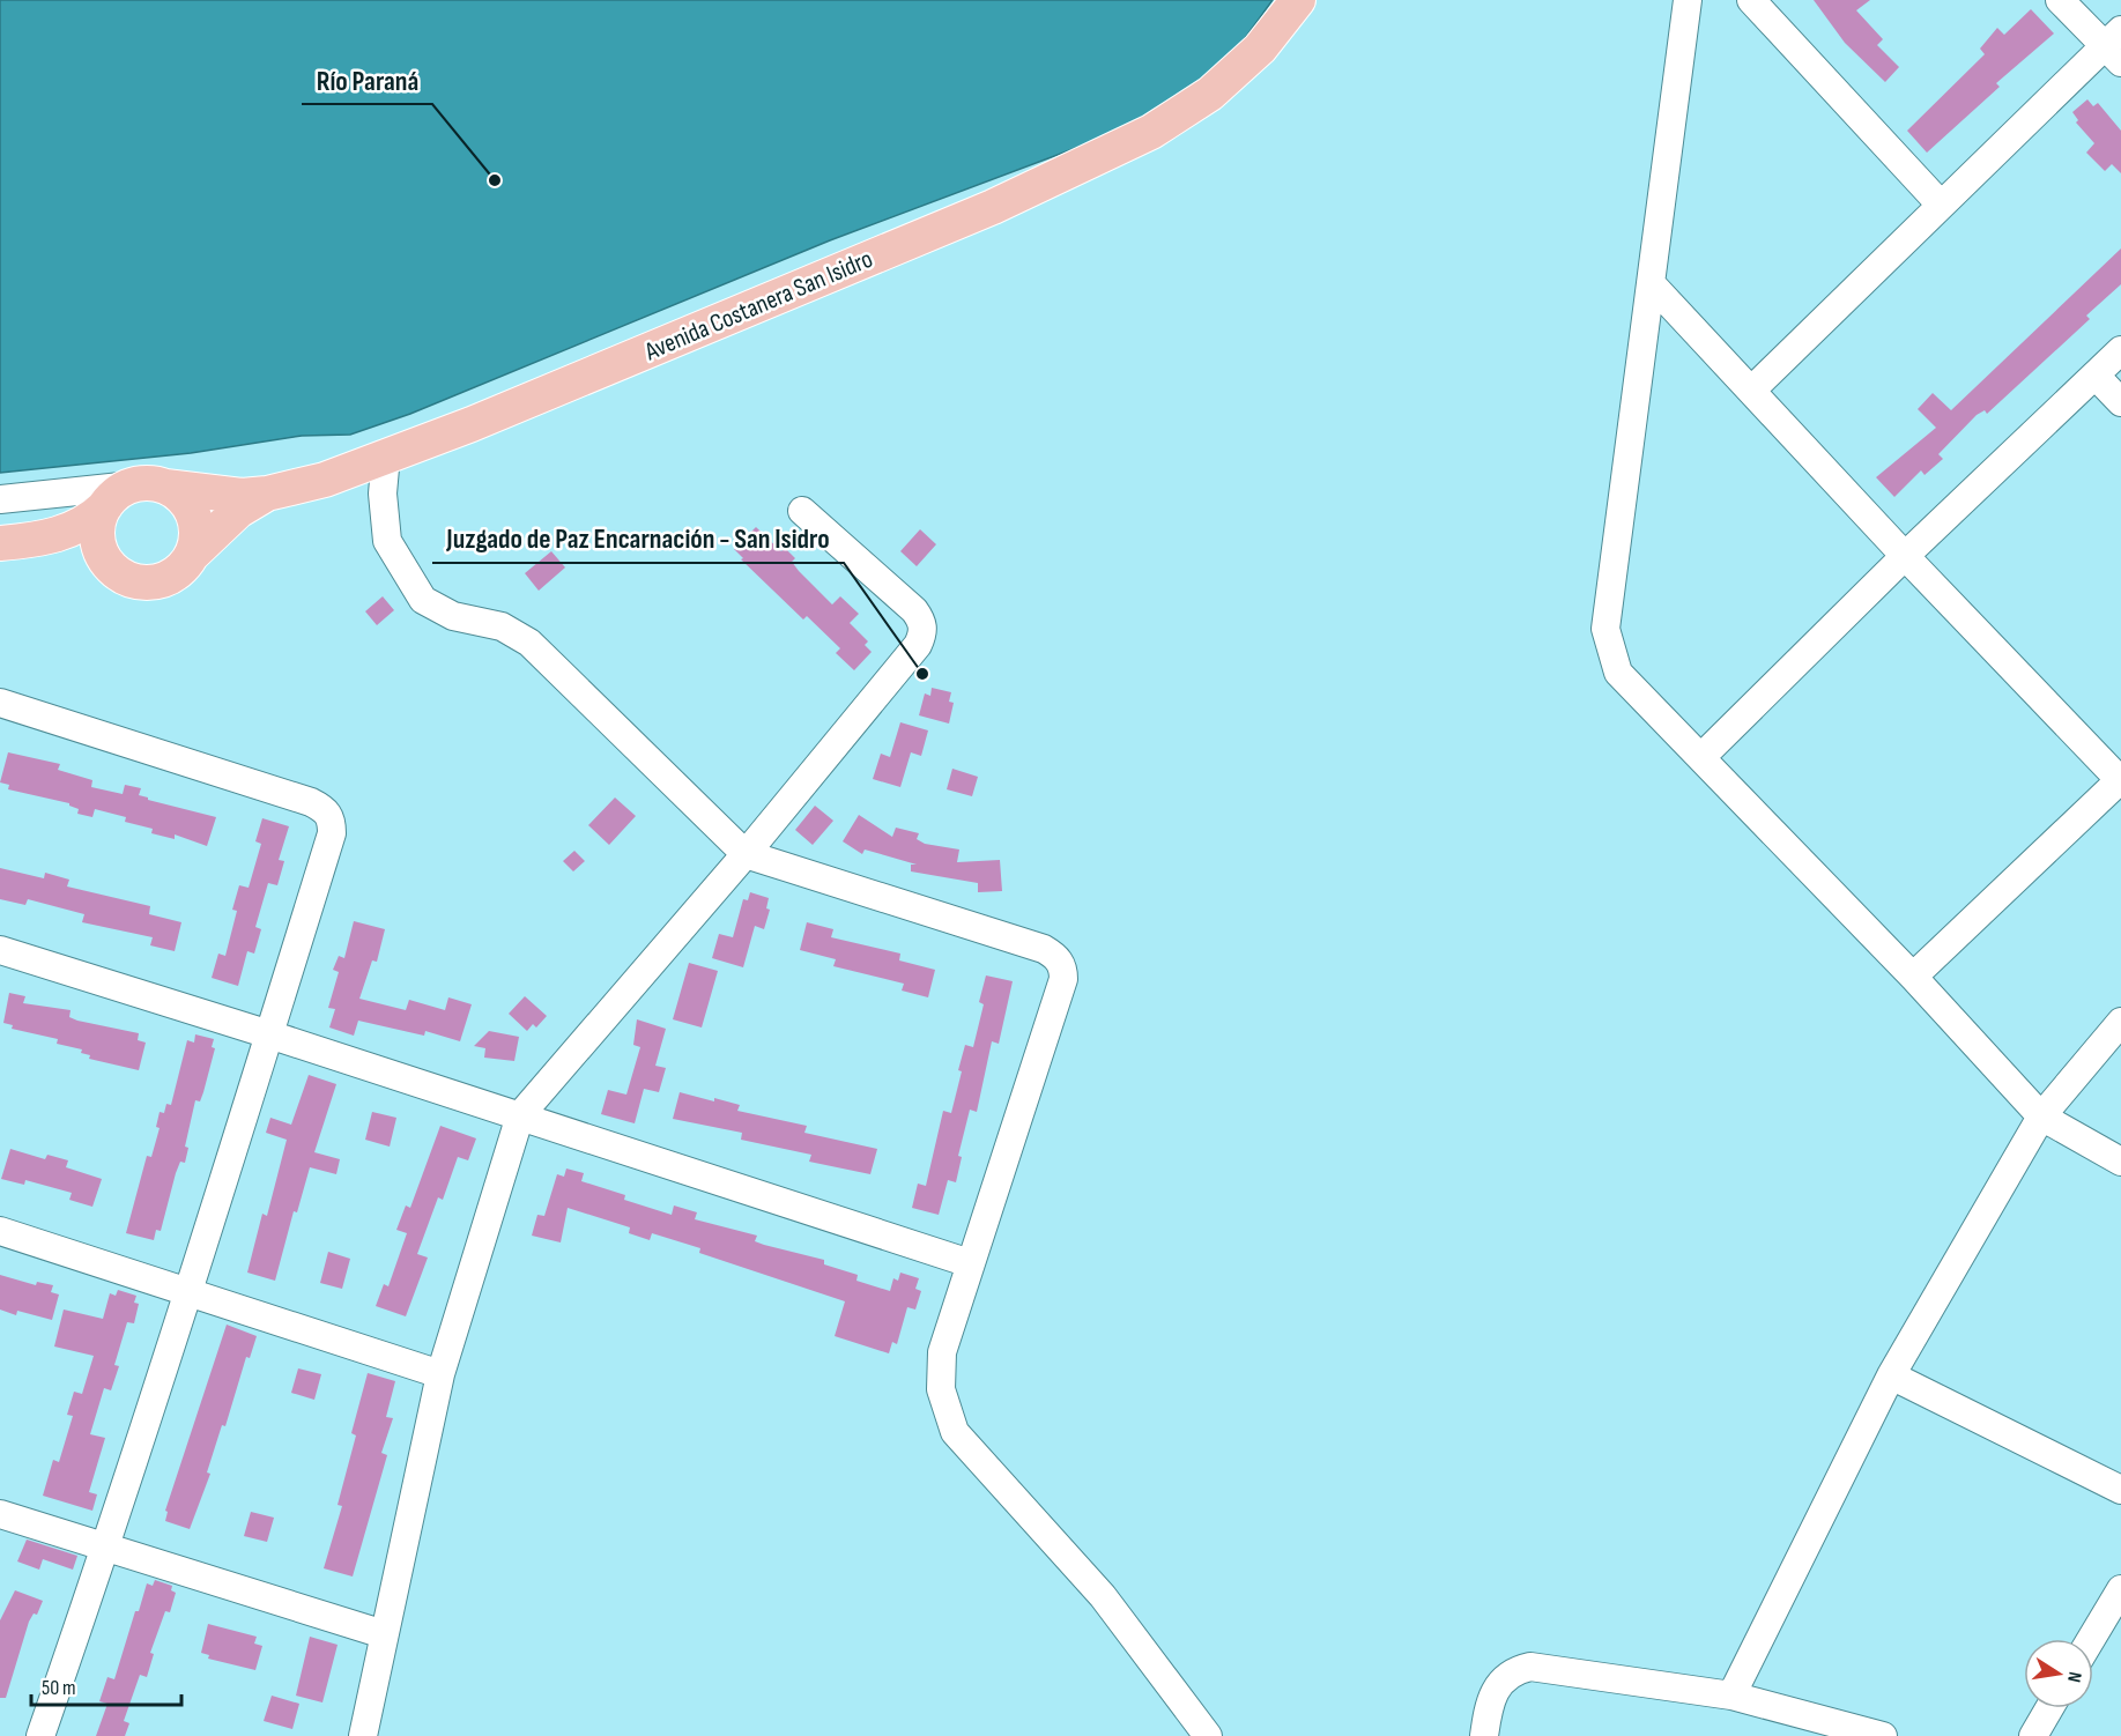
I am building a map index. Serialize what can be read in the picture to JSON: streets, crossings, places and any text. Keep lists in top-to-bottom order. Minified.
{"streets":{"main road":["Avenida Costanera San Isidro"]},"places":["Río Paraná","Juzgado de Paz Encarnación - San Isidro"],"scale_bar":"50 m","north":"right"}
